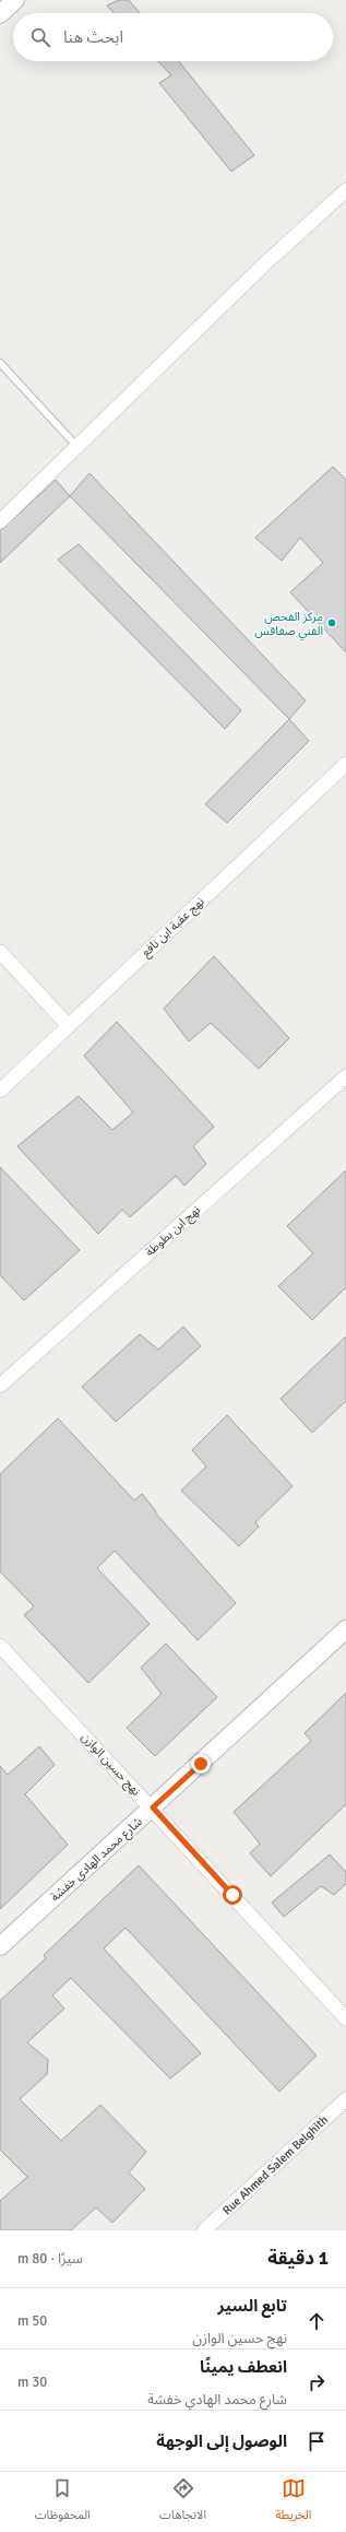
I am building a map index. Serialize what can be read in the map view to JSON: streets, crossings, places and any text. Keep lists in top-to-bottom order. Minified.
{"streets":{"street":["نهج عقبة ابن نافع","نهج ابن بطوطة","نهج حسين الوازن","شارع محمد الهادي خفشة","Rue Ahmed Salem Belghith"]},"crossings":[["نهج حسين الوازن","شارع محمد الهادي خفشة"]],"places":["مركز الفحص الفني صفاقس"],"page":{"search":"ابحث هنا","heading":["1 دقيقة","سيرًا · 80 m"],"list":[["تابع السير","نهج حسين الوازن","50 m"],["انعطف يمينًا","شارع محمد الهادي خفشة","30 m"],"الوصول إلى الوجهة"],"nav":["الخريطة","الاتجاهات","المحفوظات"]}}
